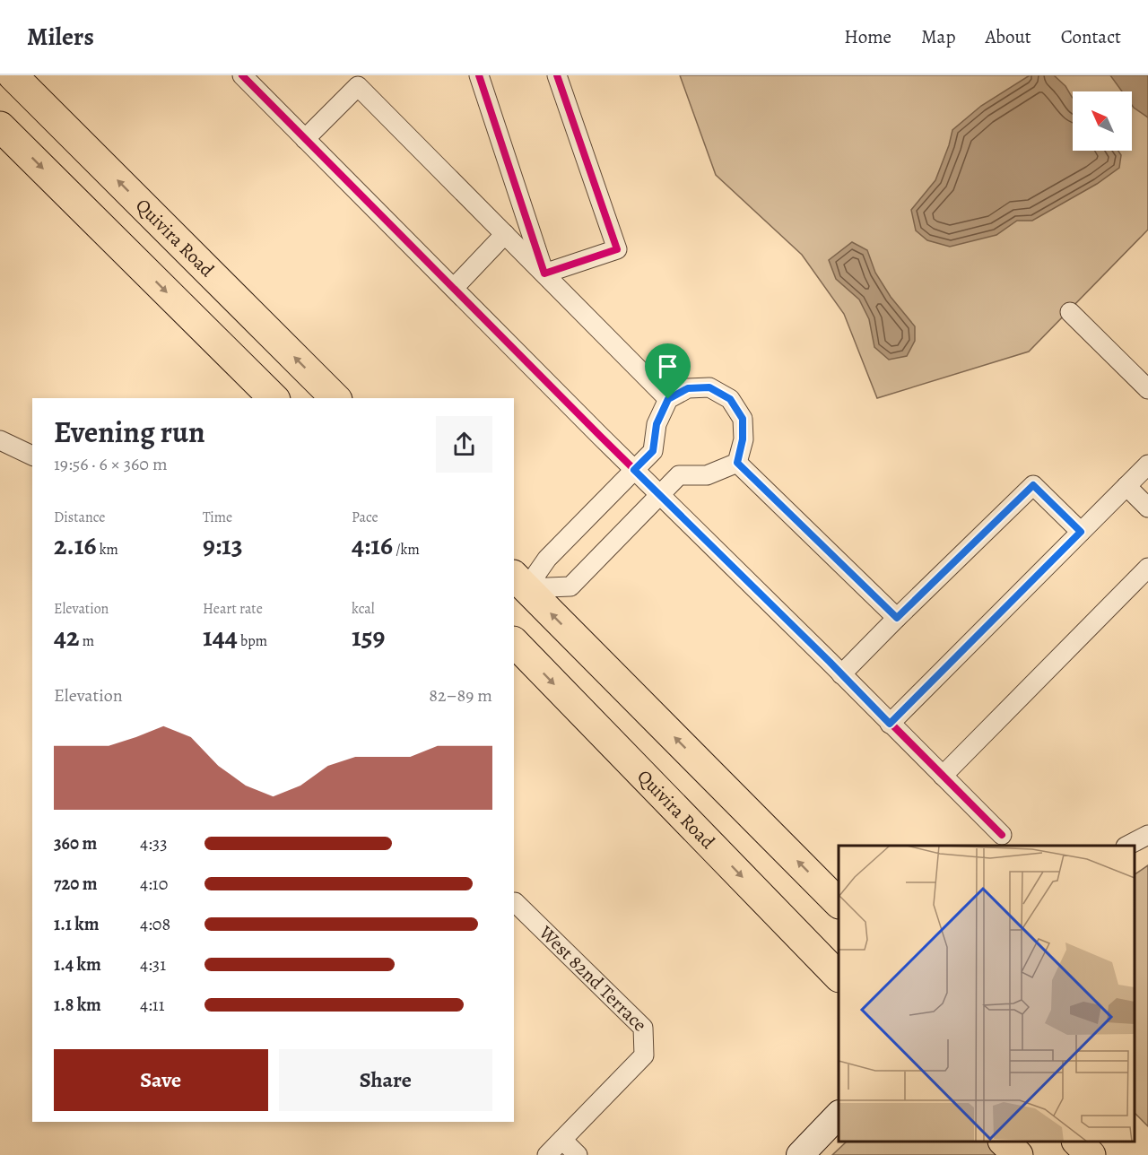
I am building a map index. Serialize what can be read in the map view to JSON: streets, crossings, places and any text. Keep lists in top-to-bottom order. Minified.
{"streets":{"main road":["Quivira Road"],"street":["West 82nd Terrace"]},"north":"top left","page":{"header":"Milers","nav":["Home","Map","About","Contact"],"heading":["Evening run","19:56 · 6 × 360 m"],"stats":[["Distance","2.16 km"],["Time","9:13"],["Pace","4:16 /km"],["Elevation","42 m"],["Heart rate","144 bpm"],["kcal","159"]],"chart":["Elevation","82–89 m"],"list":[{"name":"360 m","note":"4:33"},{"name":"720 m","note":"4:10"},{"name":"1.1 km","note":"4:08"},{"name":"1.4 km","note":"4:31"},{"name":"1.8 km","note":"4:11"}],"buttons":["Save","Share"]}}
